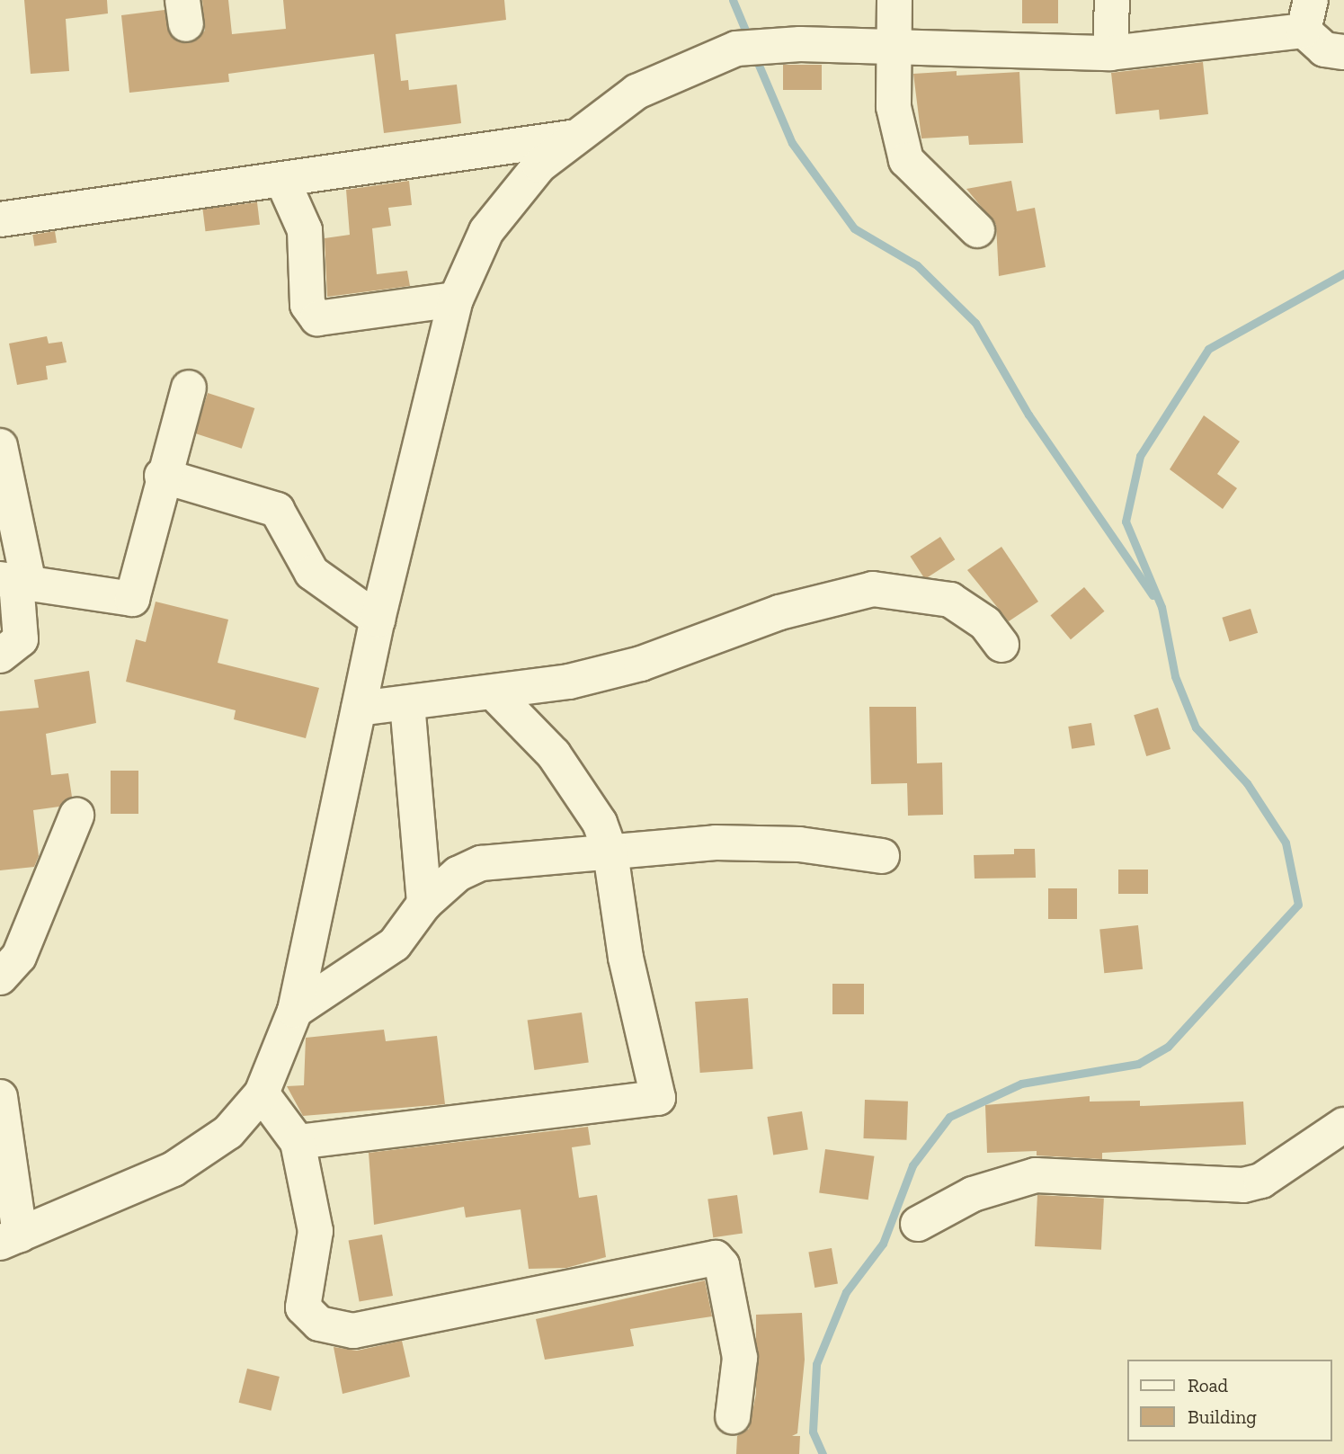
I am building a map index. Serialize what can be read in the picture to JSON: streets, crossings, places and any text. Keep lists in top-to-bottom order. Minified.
{"legend":["Road","Building"]}
